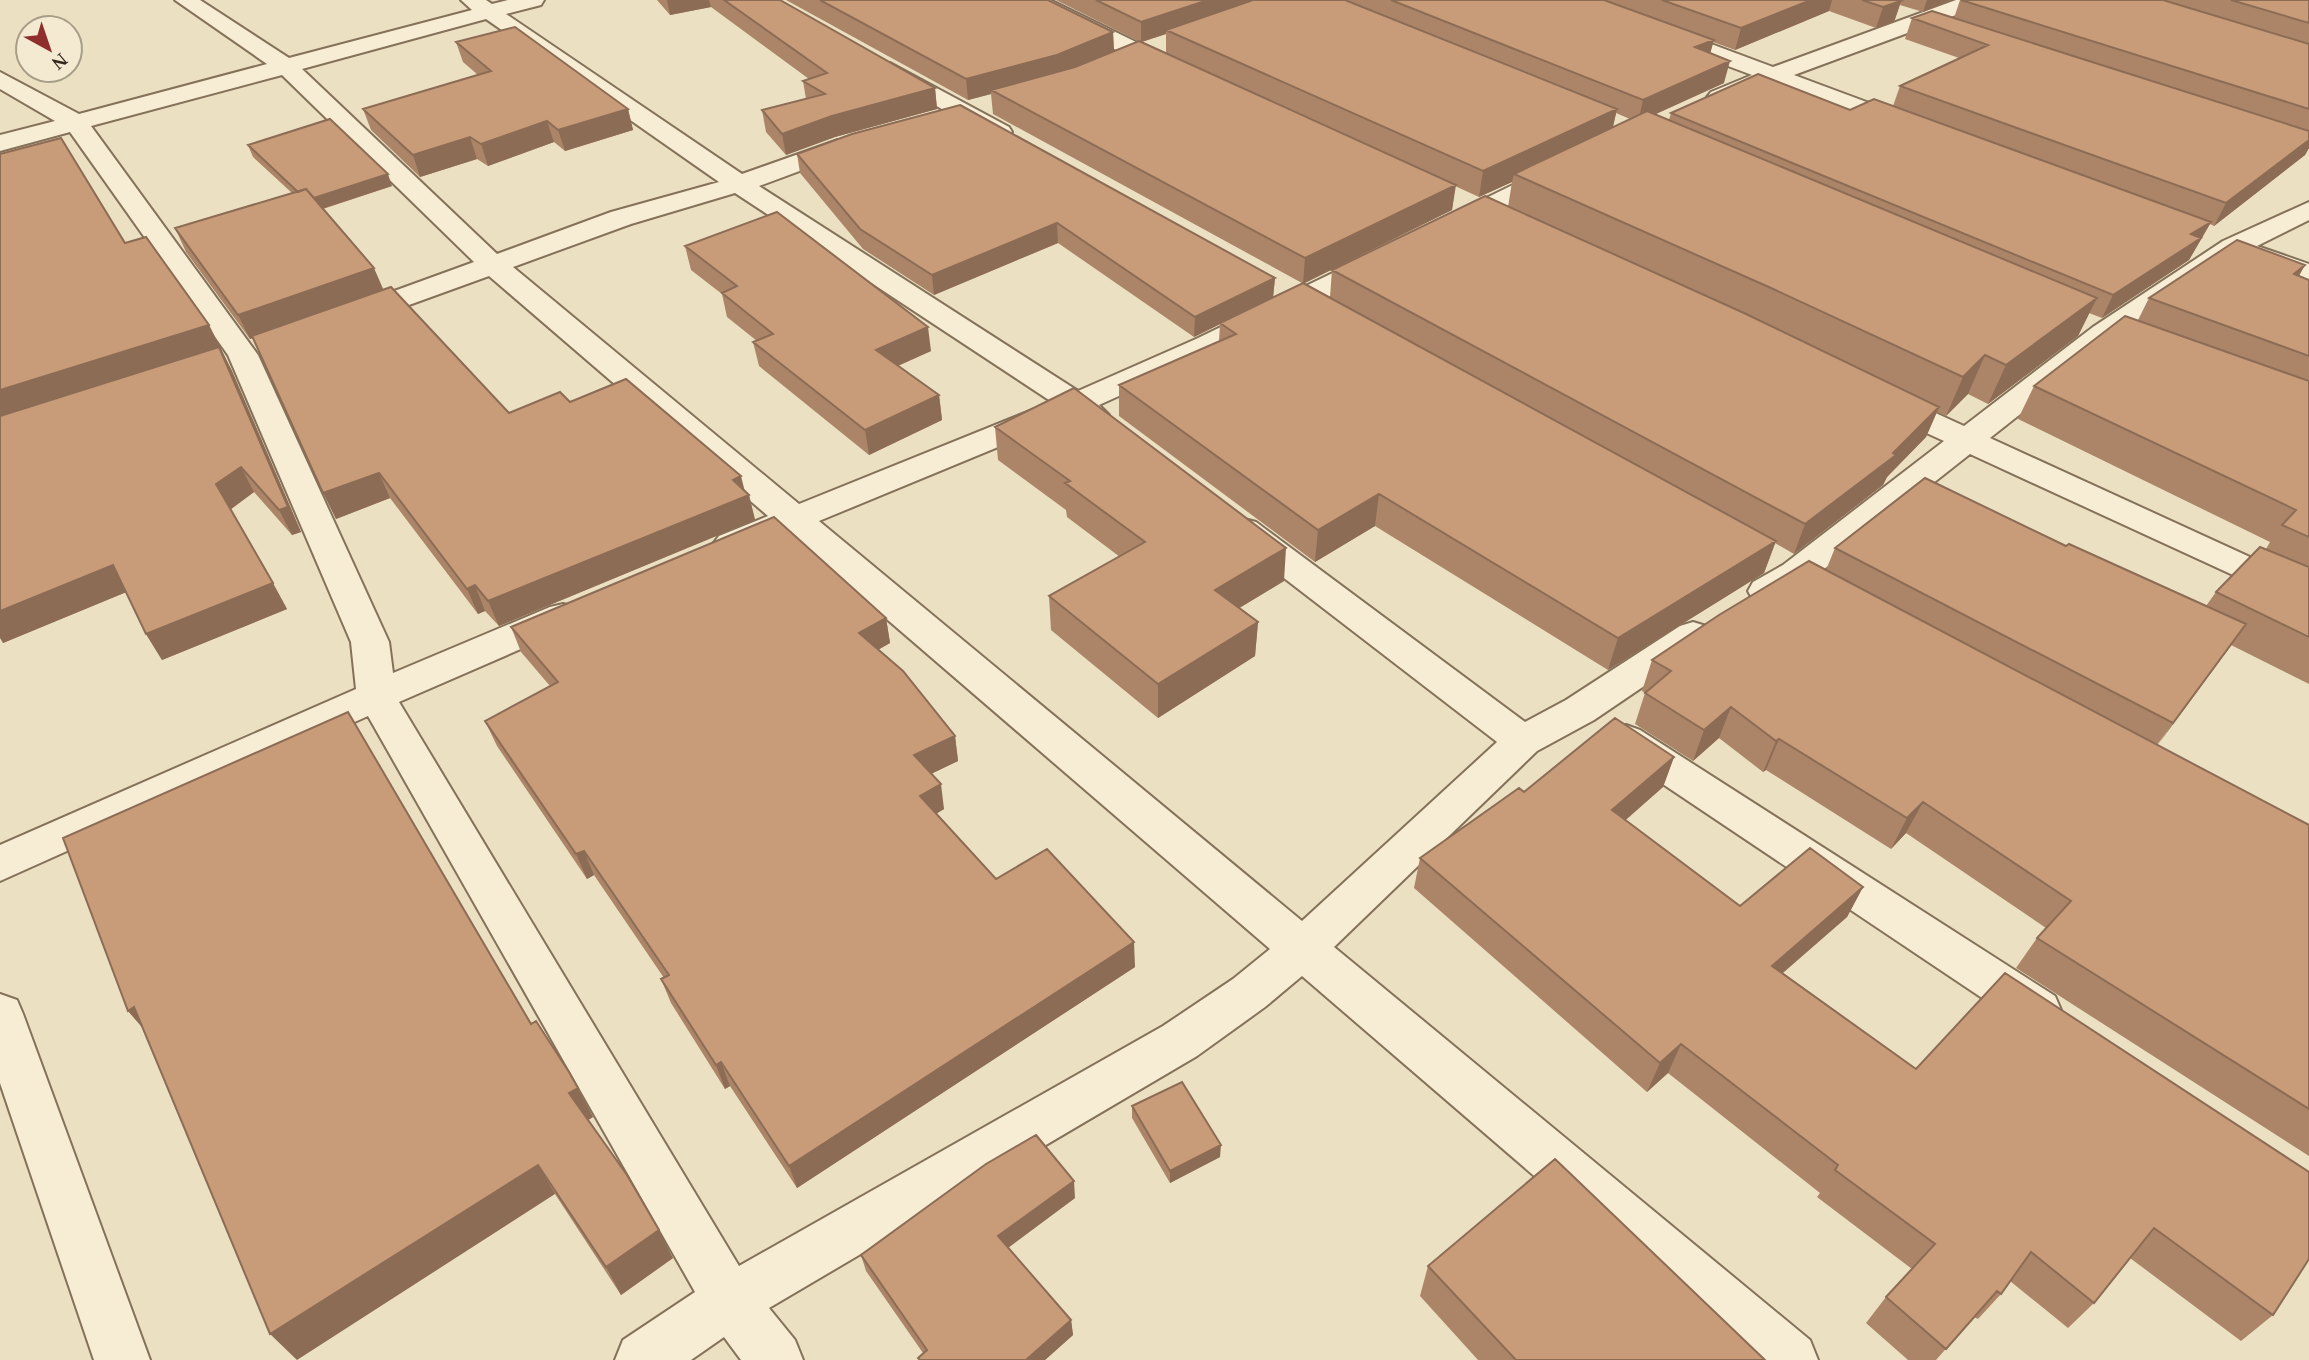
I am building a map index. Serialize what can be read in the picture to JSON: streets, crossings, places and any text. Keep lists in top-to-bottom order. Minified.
{"north":"bottom right"}
